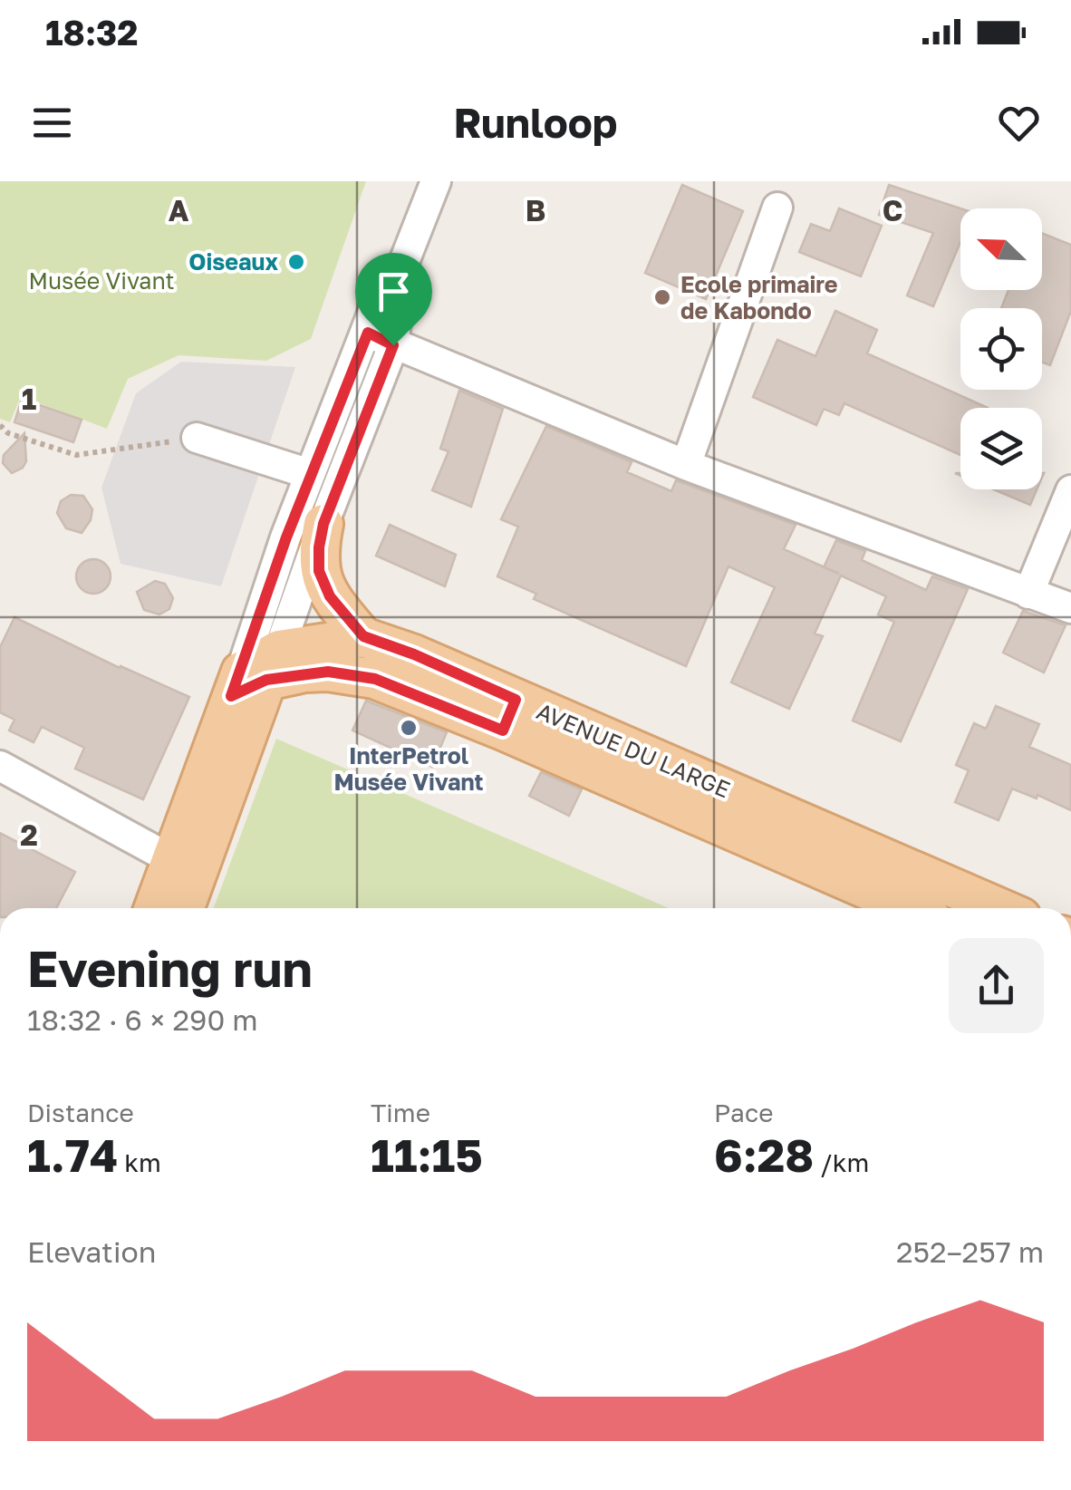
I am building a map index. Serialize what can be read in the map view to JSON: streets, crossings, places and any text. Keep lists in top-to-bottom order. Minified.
{"streets":{"main road":["AVENUE DU LARGE"]},"parks":["Musée Vivant"],"places":["Oiseaux","Ecole primaire de Kabondo","InterPetrol Musée Vivant"],"north":"top left","page":{"status":"18:32","header":"Runloop","heading":["Evening run","18:32 · 6 × 290 m"],"stats":[["Distance","1.74 km"],["Time","11:15"],["Pace","6:28 /km"]],"chart":["Elevation","252–257 m"]},"grid":{"columns":["A","B","C"],"rows":["1","2"]}}
